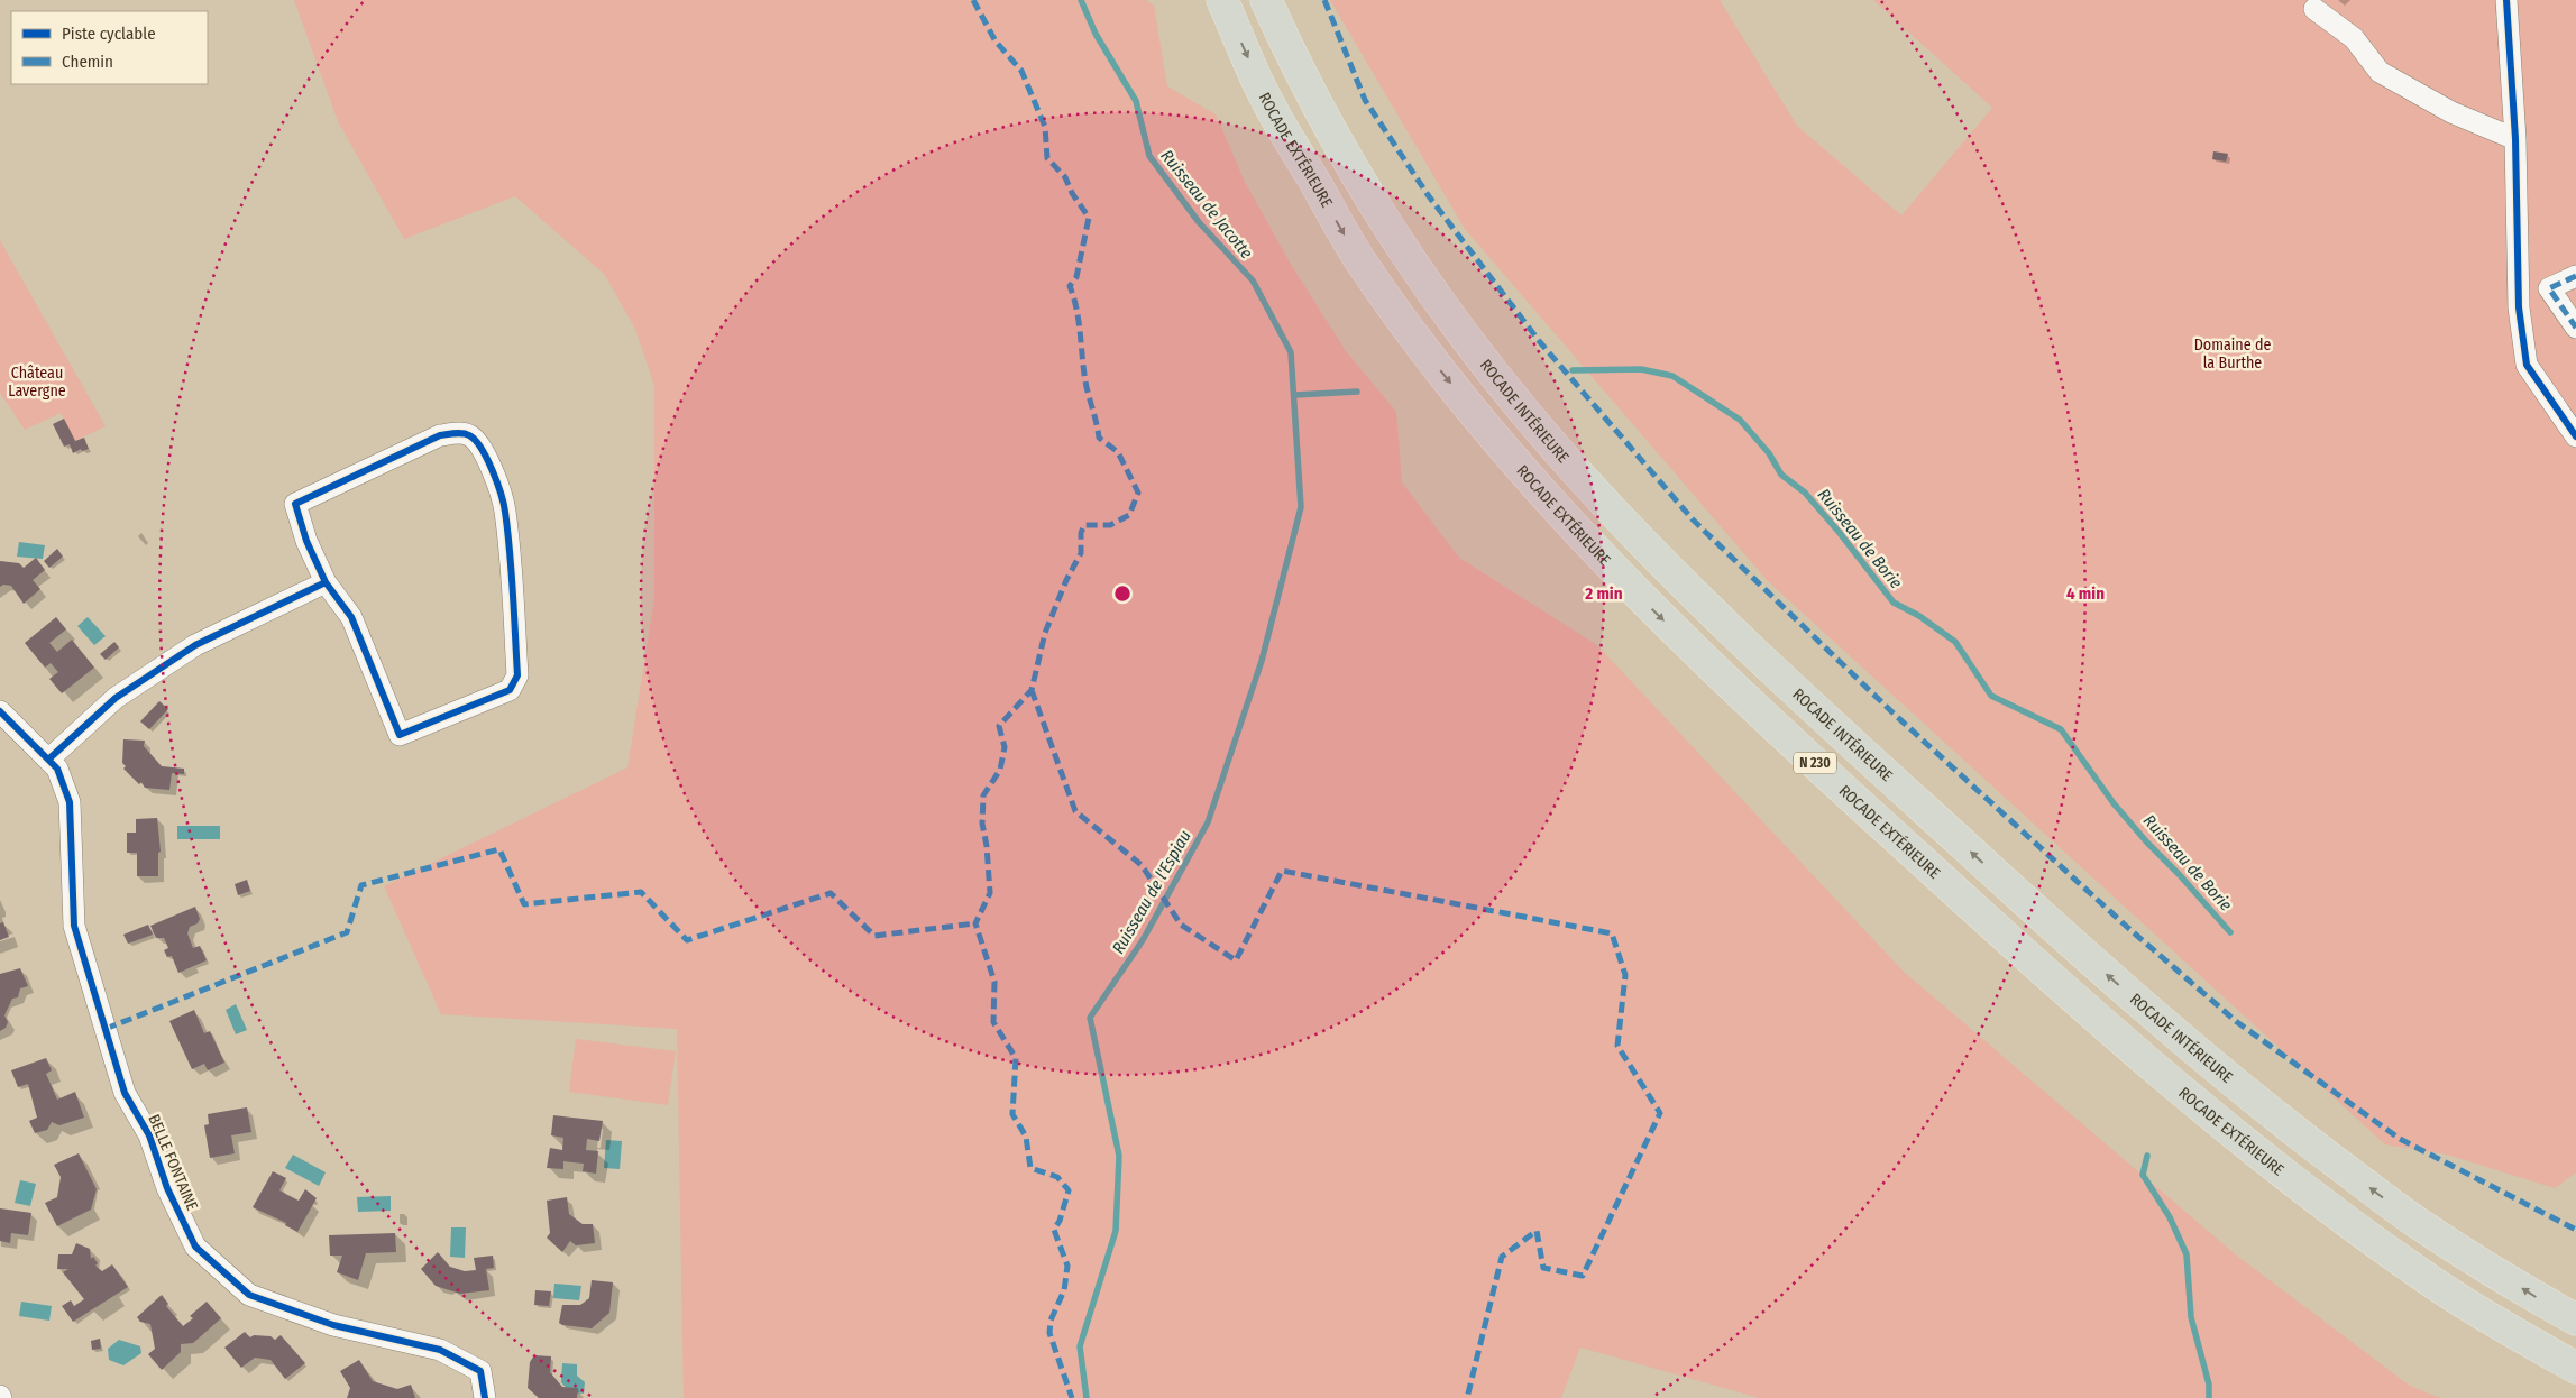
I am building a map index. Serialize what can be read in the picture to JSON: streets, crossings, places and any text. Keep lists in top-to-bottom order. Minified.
{"streets":{"highway":["ROCADE EXTÉRIEURE","ROCADE INTÉRIEURE","N 230"],"street":["BELLE FONTAINE"]},"one_way":["ROCADE EXTÉRIEURE","ROCADE INTÉRIEURE"],"water":["Ruisseau de Jacotte","Ruisseau de Borie","Ruisseau de l'Espiau"],"parks":["Domaine de la Burthe","Château Lavergne"],"legend":["Piste cyclable","Chemin"],"rings":["2 min","4 min"]}
